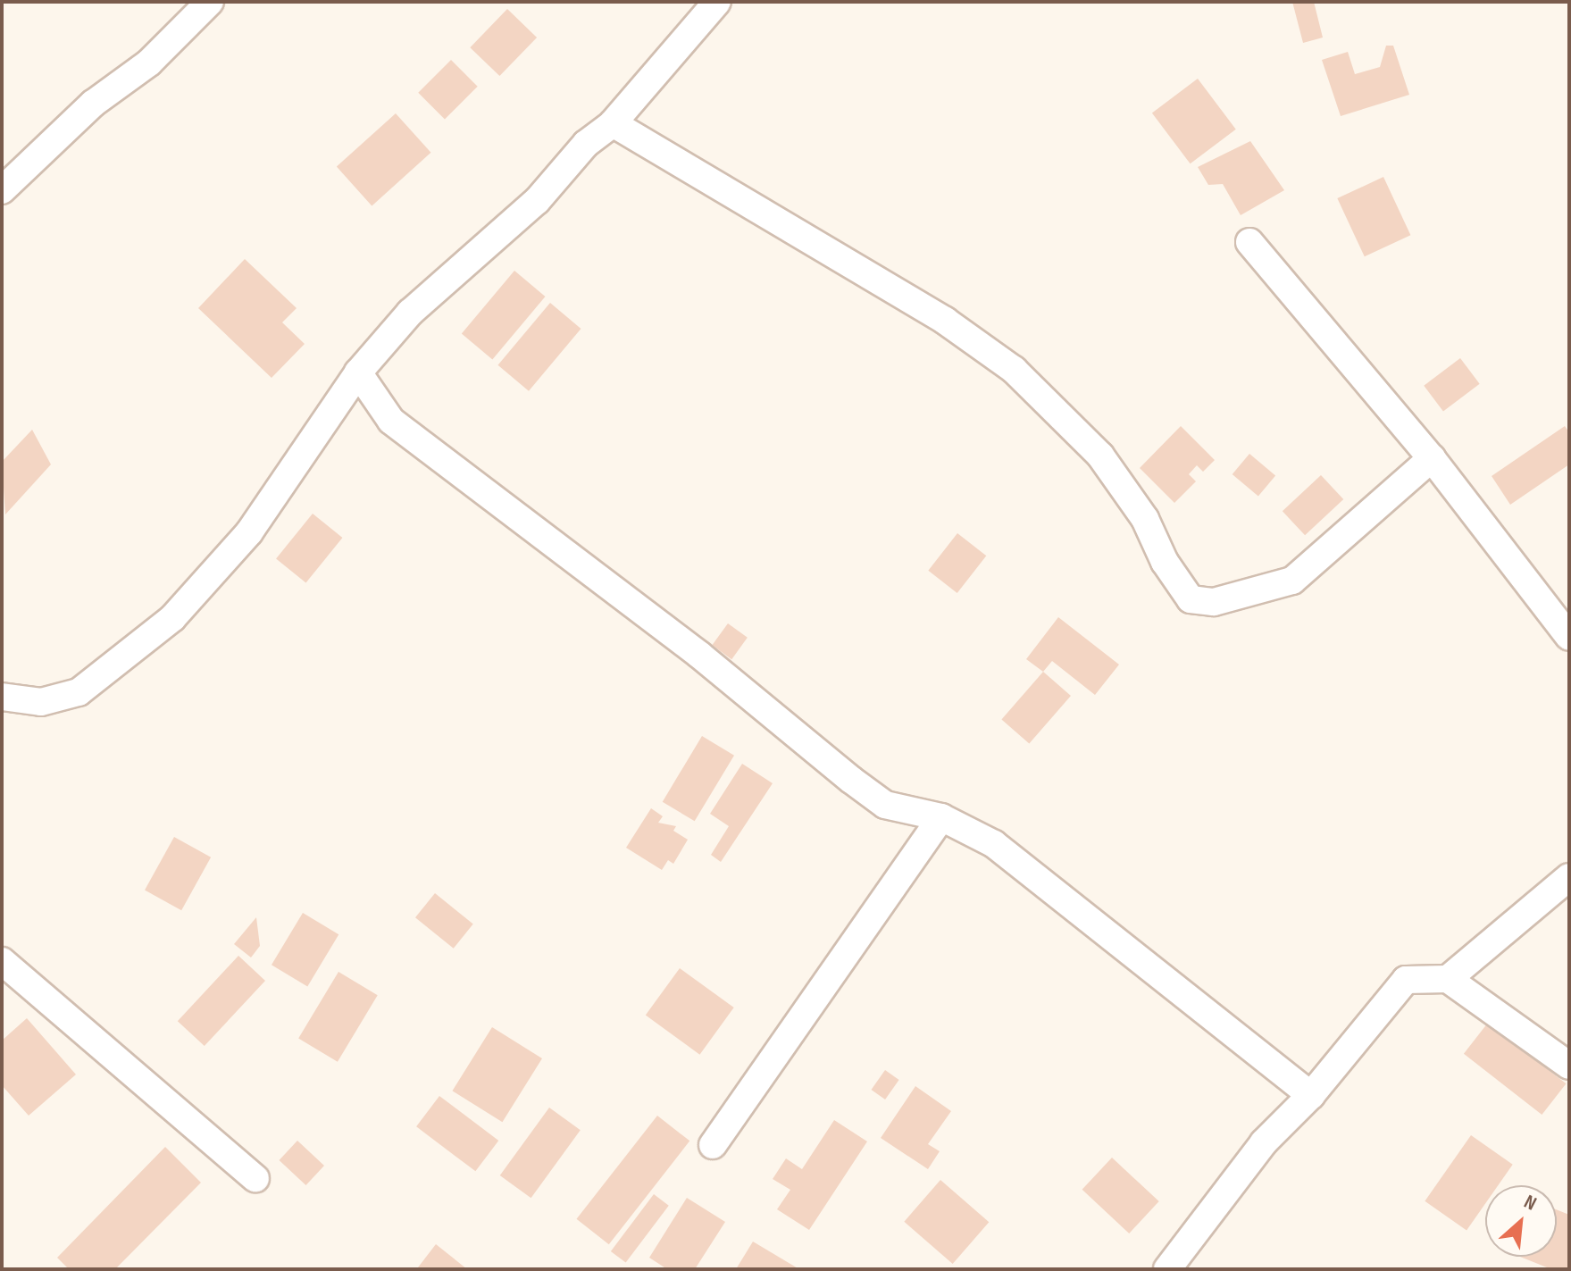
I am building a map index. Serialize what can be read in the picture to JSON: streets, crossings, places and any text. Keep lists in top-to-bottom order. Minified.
{"north":"top right"}
